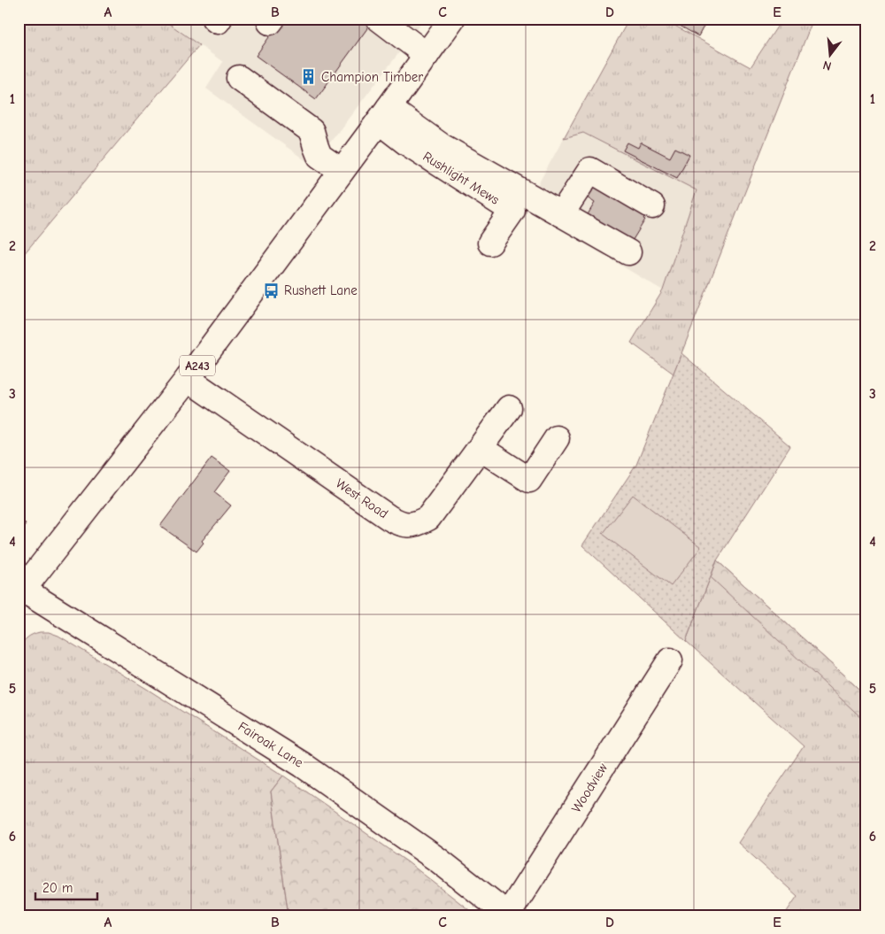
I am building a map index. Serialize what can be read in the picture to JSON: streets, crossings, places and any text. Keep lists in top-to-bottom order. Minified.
{"streets":{"main road":["Rushlight Mews","A243","West Road","Fairoak Lane","Woodview"]},"crossings":[["Rushlight Mews","A243"],["A243","West Road"],["A243","Fairoak Lane"],["Fairoak Lane","Woodview"]],"places":{"building":["Champion Timber"],"bus stop":["Rushett Lane"]},"scale_bar":"20 m","north":"bottom","grid":{"columns":["A","B","C","D","E"],"rows":["1","2","3","4","5","6"]}}
